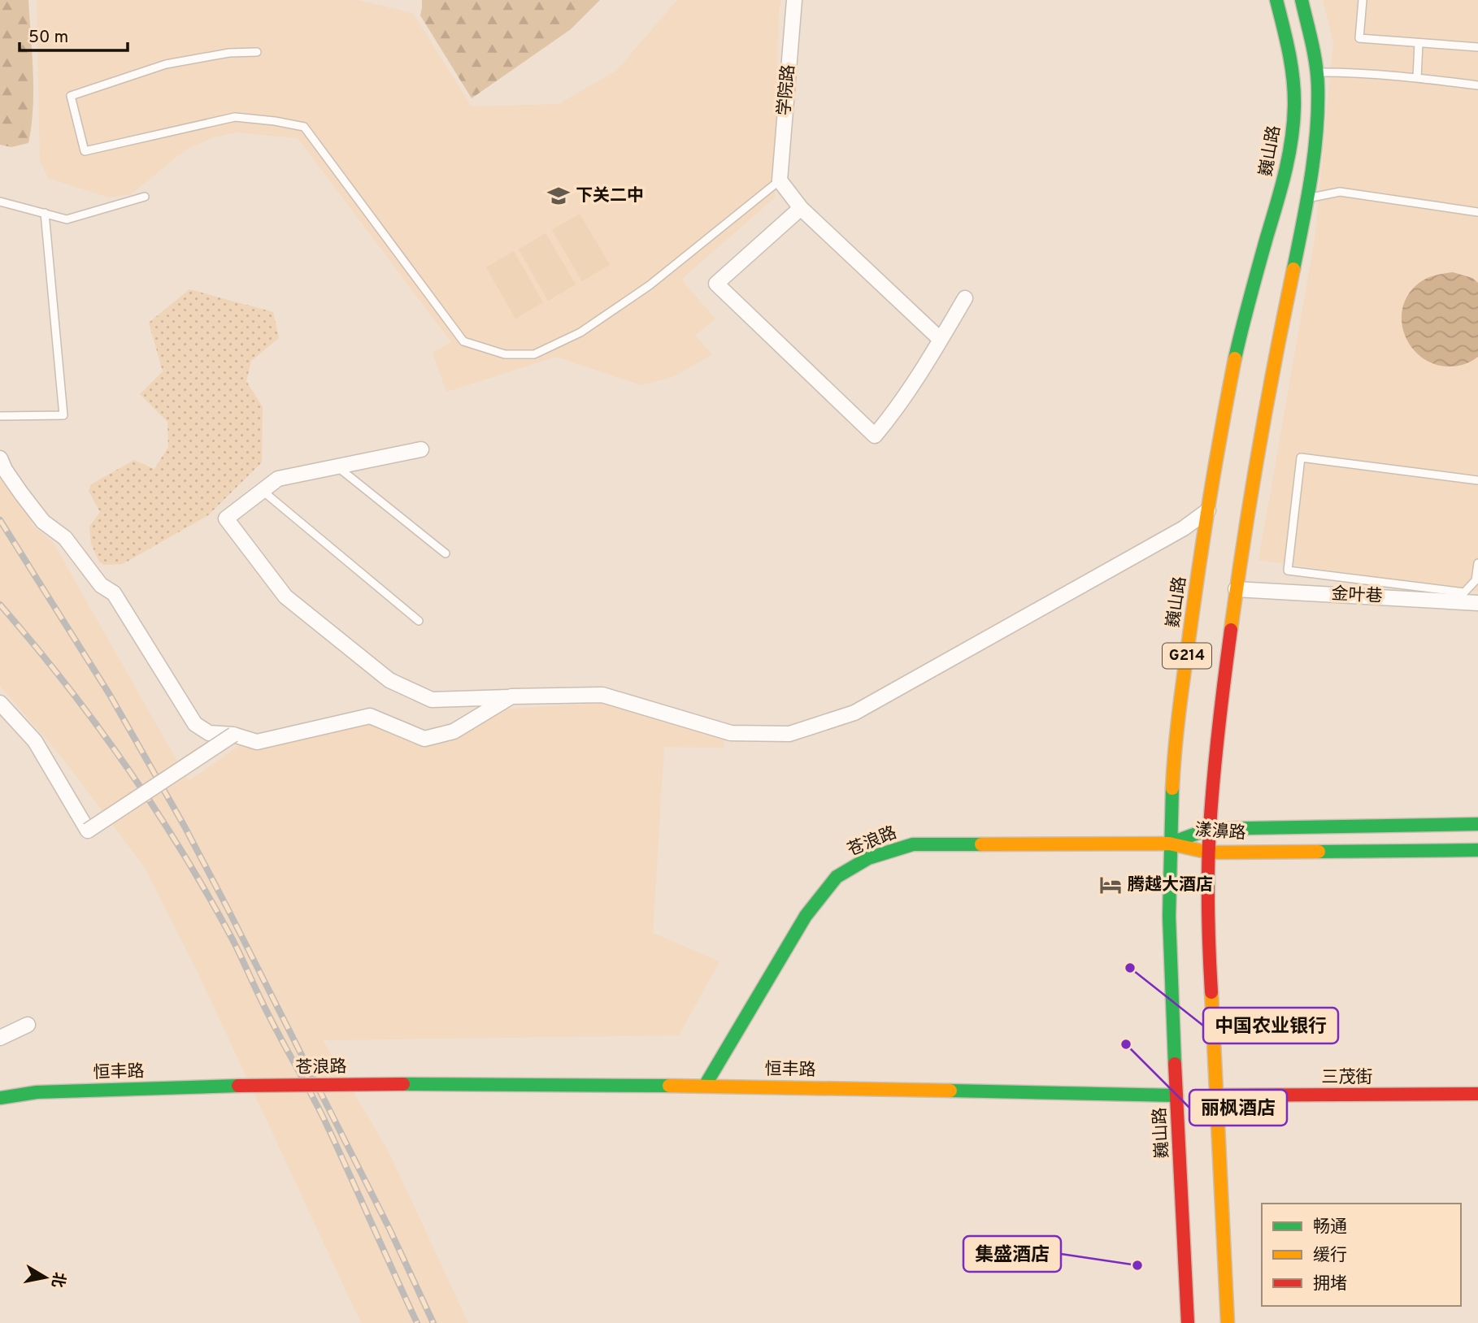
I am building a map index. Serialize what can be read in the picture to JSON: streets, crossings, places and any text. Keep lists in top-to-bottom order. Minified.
{"streets":{"main road":["巍山路","G214","漾濞路","苍浪路","恒丰路","三茂街"],"street":["学院路","金叶巷"]},"crossings":[["巍山路","金叶巷"],["巍山路","漾濞路"],["巍山路","苍浪路"],["巍山路","恒丰路"],["巍山路","三茂街"],["漾濞路","苍浪路"],["苍浪路","恒丰路"]],"places":{"school or university":["下关二中"],"hotel":["腾越大酒店"],"other":["中国农业银行","丽枫酒店","集盛酒店"]},"legend":["畅通","缓行","拥堵"],"scale_bar":"50 m","north":"right"}
